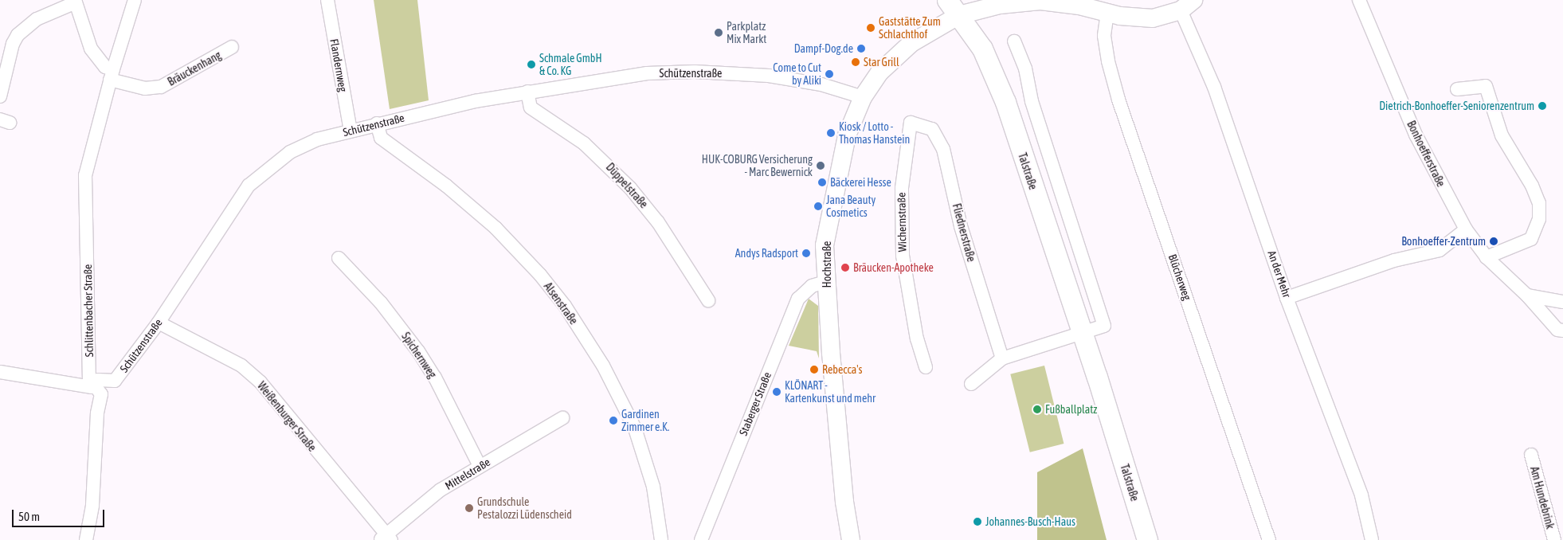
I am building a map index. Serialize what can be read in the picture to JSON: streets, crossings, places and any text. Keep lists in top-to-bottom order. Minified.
{"streets":{"main road":["Talstraße","Hochstraße"],"street":["Flandernweg","Bräuckenhang","Schützenstraße","Bonhoefferstraße","Düppelstraße","Wichernstraße","Fliednerstraße","An der Mehr","Blücherweg","Alsenstraße","Schlittenbacher Straße","Spichernweg","Staberger Straße","Weißenburger Straße","Mittelstraße","Am Hundebrink"]},"crossings":[["Flandernweg","Schützenstraße"],["Bräuckenhang","Schlittenbacher Straße"],["Schützenstraße","Düppelstraße"],["Schützenstraße","Hochstraße"],["Schützenstraße","Alsenstraße"],["Schützenstraße","Schlittenbacher Straße"],["Schützenstraße","Weißenburger Straße"],["Talstraße","Hochstraße"],["Wichernstraße","Fliednerstraße"],["Hochstraße","An der Mehr"],["Hochstraße","Blücherweg"],["Hochstraße","Staberger Straße"],["Spichernweg","Mittelstraße"],["Weißenburger Straße","Mittelstraße"]],"places":["Gaststätte Zum Schlachthof","Parkplatz Mix Markt","Dampf-Dog.de","Star Grill","Schmale GmbH & Co. KG","Come to Cut by Aliki","Dietrich-Bonhoeffer-Seniorenzentrum","Kiosk / Lotto - Thomas Hanstein","HUK-COBURG Versicherung - Marc Bewernick","Bäckerei Hesse","Jana Beauty Cosmetics","Bonhoeffer-Zentrum","Andys Radsport","Bräucken-Apotheke","Rebecca's","KLÖNART - Kartenkunst und mehr","Fußballplatz","Gardinen Zimmer e.K.","Grundschule Pestalozzi Lüdenscheid","Johannes-Busch-Haus"],"scale_bar":"50 m"}
